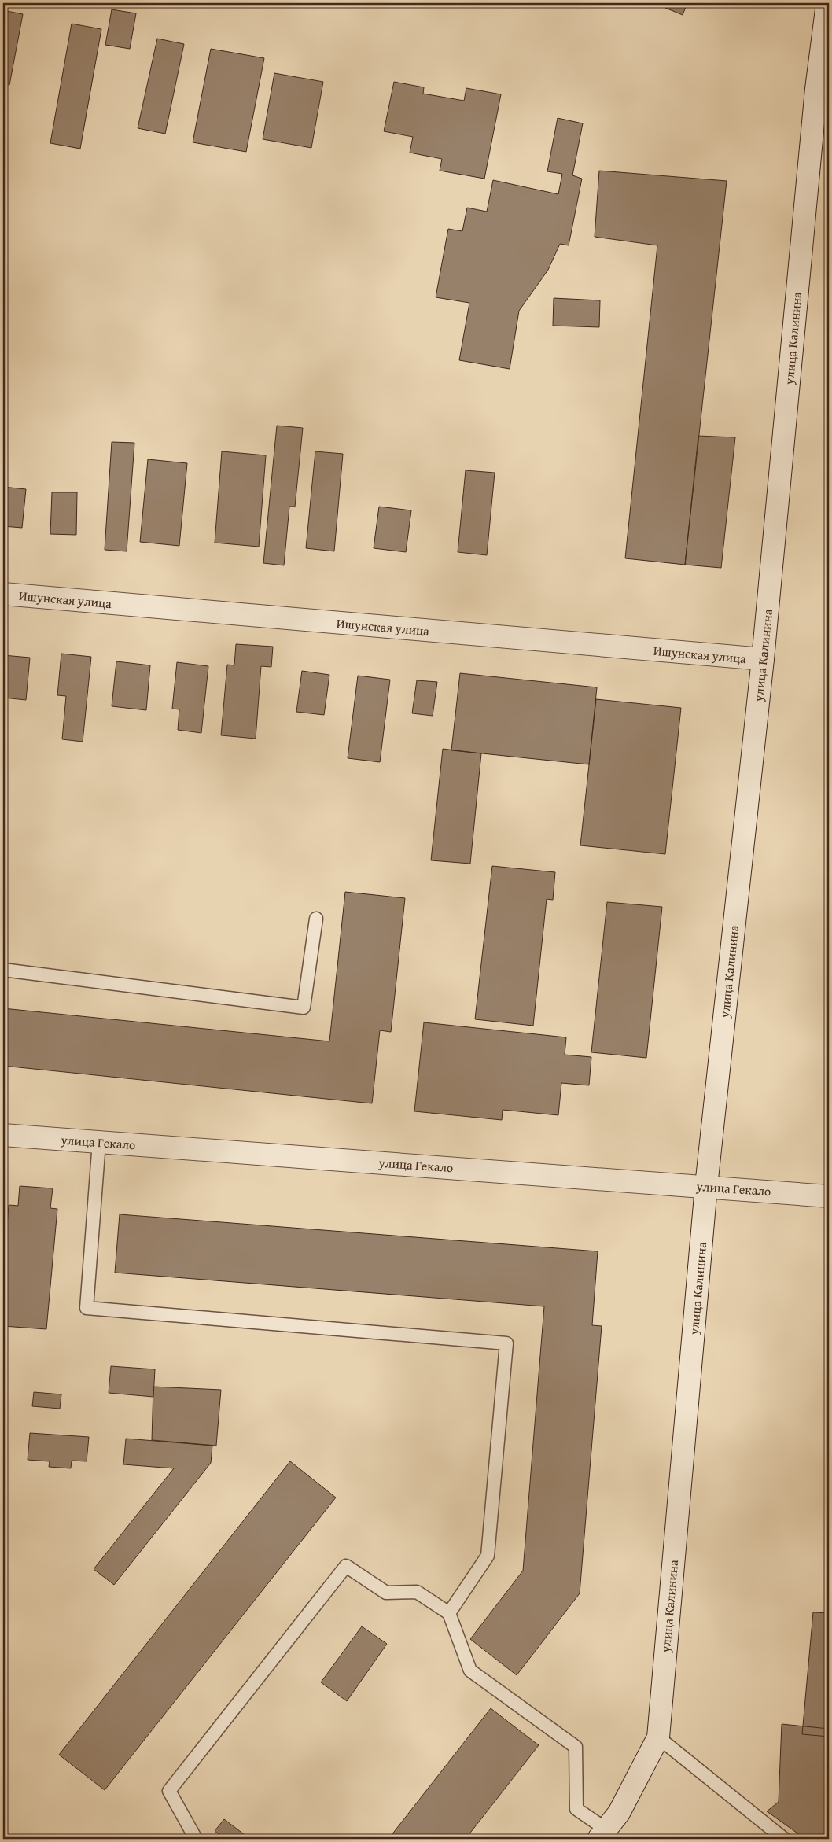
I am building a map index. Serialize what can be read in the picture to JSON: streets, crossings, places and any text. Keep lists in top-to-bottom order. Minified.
{"streets":{"main road":["улица Калинина","Ишунская улица","улица Гекало"]},"crossings":[["улица Калинина","Ишунская улица"],["улица Калинина","улица Гекало"]]}
